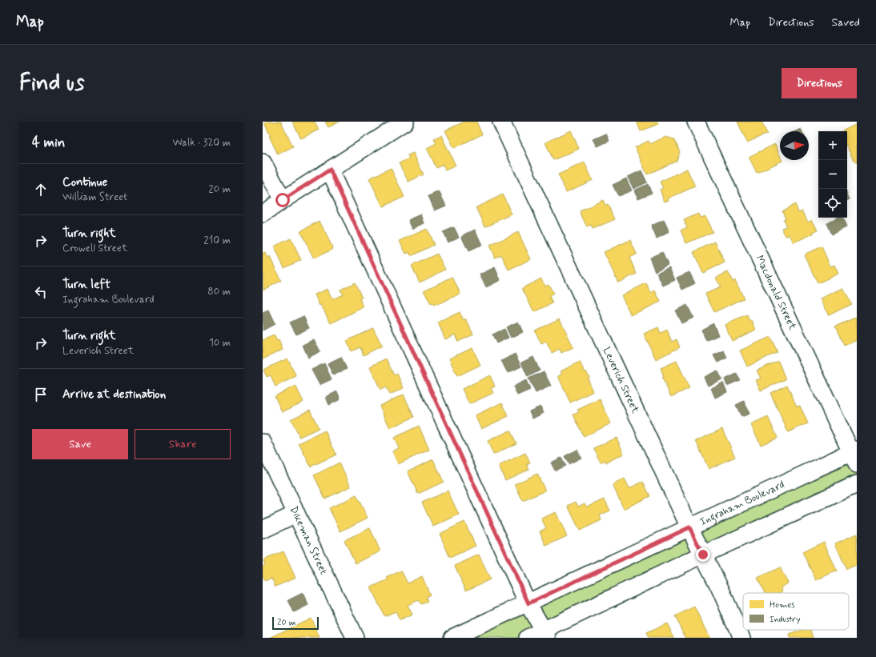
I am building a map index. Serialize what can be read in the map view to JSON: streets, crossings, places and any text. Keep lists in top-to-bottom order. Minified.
{"streets":{"street":["Macdonald Street","Leverich Street","Ingraham Boulevard","Dikeman Street"]},"crossings":[["Macdonald Street","Ingraham Boulevard"],["Leverich Street","Ingraham Boulevard"]],"legend":["Homes","Industry"],"scale_bar":"20 m","north":"right","page":{"header":"Map","nav":["Map","Directions","Saved"],"buttons":["Directions",["Save","Share"]],"title":"Find us","heading":["4 min","Walk · 320 m"],"map_buttons":["+","−"],"list":[["Continue","William Street","20 m"],["Turn right","Crowell Street","210 m"],["Turn left","Ingraham Boulevard","80 m"],["Turn right","Leverich Street","10 m"],"Arrive at destination"],"scale":"20 m"}}
